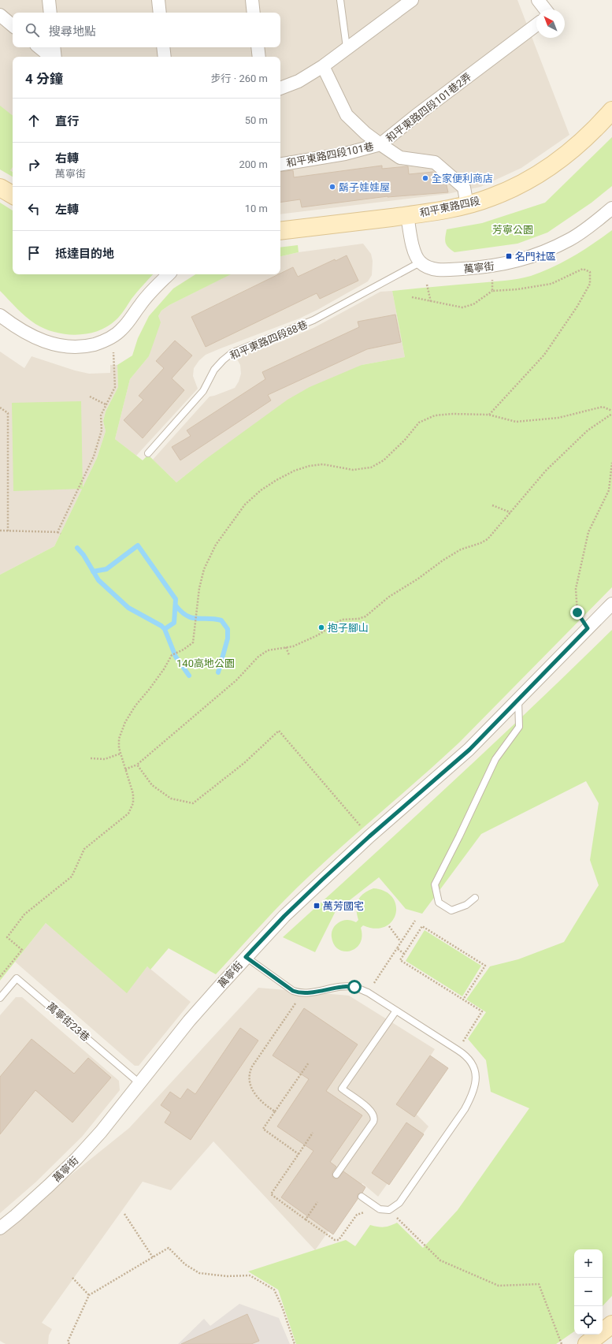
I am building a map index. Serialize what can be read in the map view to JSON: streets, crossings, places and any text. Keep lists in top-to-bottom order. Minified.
{"streets":{"main road":["和平東路四段"],"street":["和平東路四段101巷2弄","和平東路四段101巷","萬寧街"],"lane":["和平東路四段88巷","萬寧街23巷"]},"crossings":[["和平東路四段101巷2弄","和平東路四段101巷"],["和平東路四段101巷","和平東路四段"],["萬寧街","和平東路四段88巷"],["萬寧街","萬寧街23巷"]],"parks":["芳寧公園","140高地公園"],"places":{"other":["全家便利商店","鬍子娃娃屋","抱子腳山"],"transit":["名門社區","萬芳國宅"]},"north":"top left","page":{"search":"搜尋地點","heading":["4 分鐘","步行 · 260 m"],"list":[["直行","50 m"],["右轉","萬寧街","200 m"],["左轉","10 m"],"抵達目的地"],"map_buttons":["+","−"]}}
